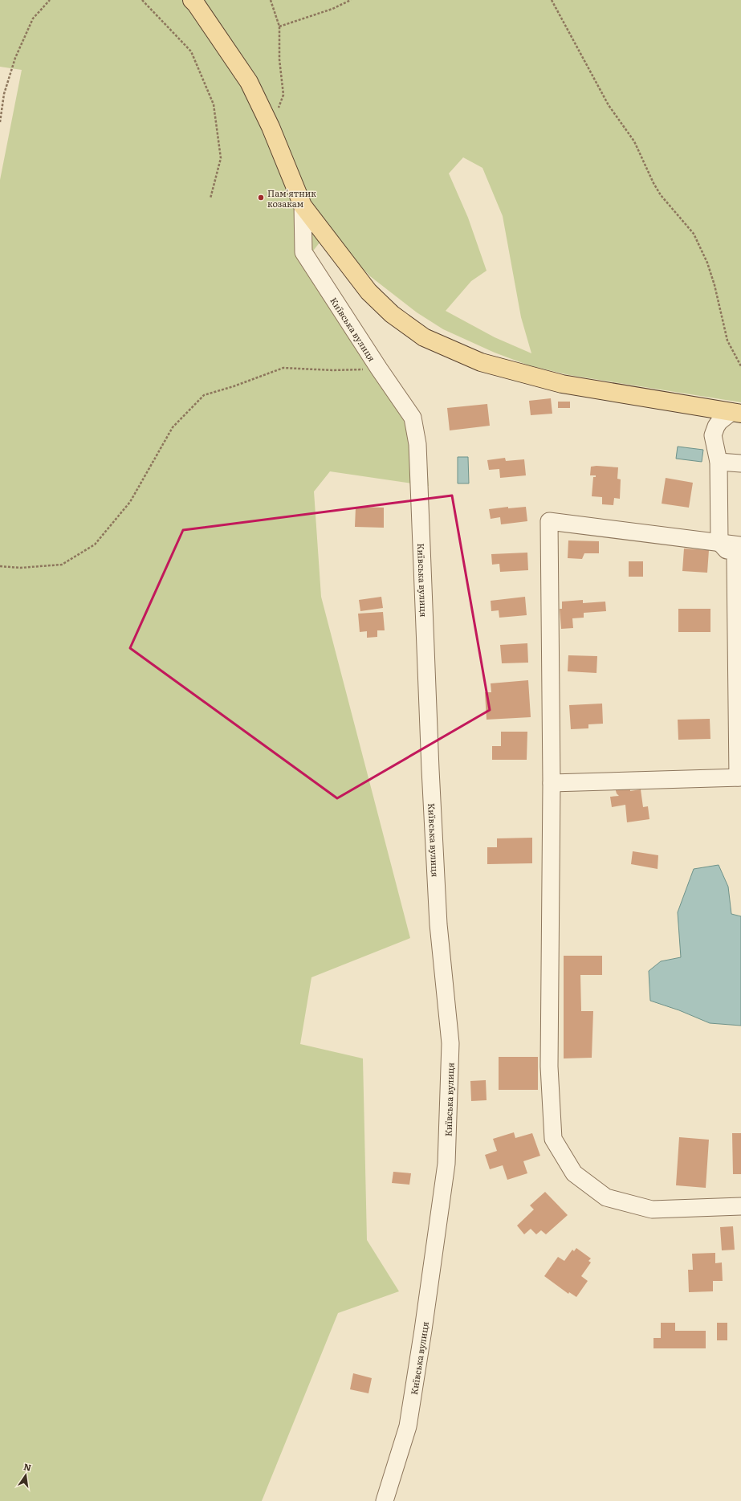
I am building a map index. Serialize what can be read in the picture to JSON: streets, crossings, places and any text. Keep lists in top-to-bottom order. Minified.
{"streets":{"street":["Київська вулиця"]},"places":["Пам'ятник козакам"],"north":"top"}
